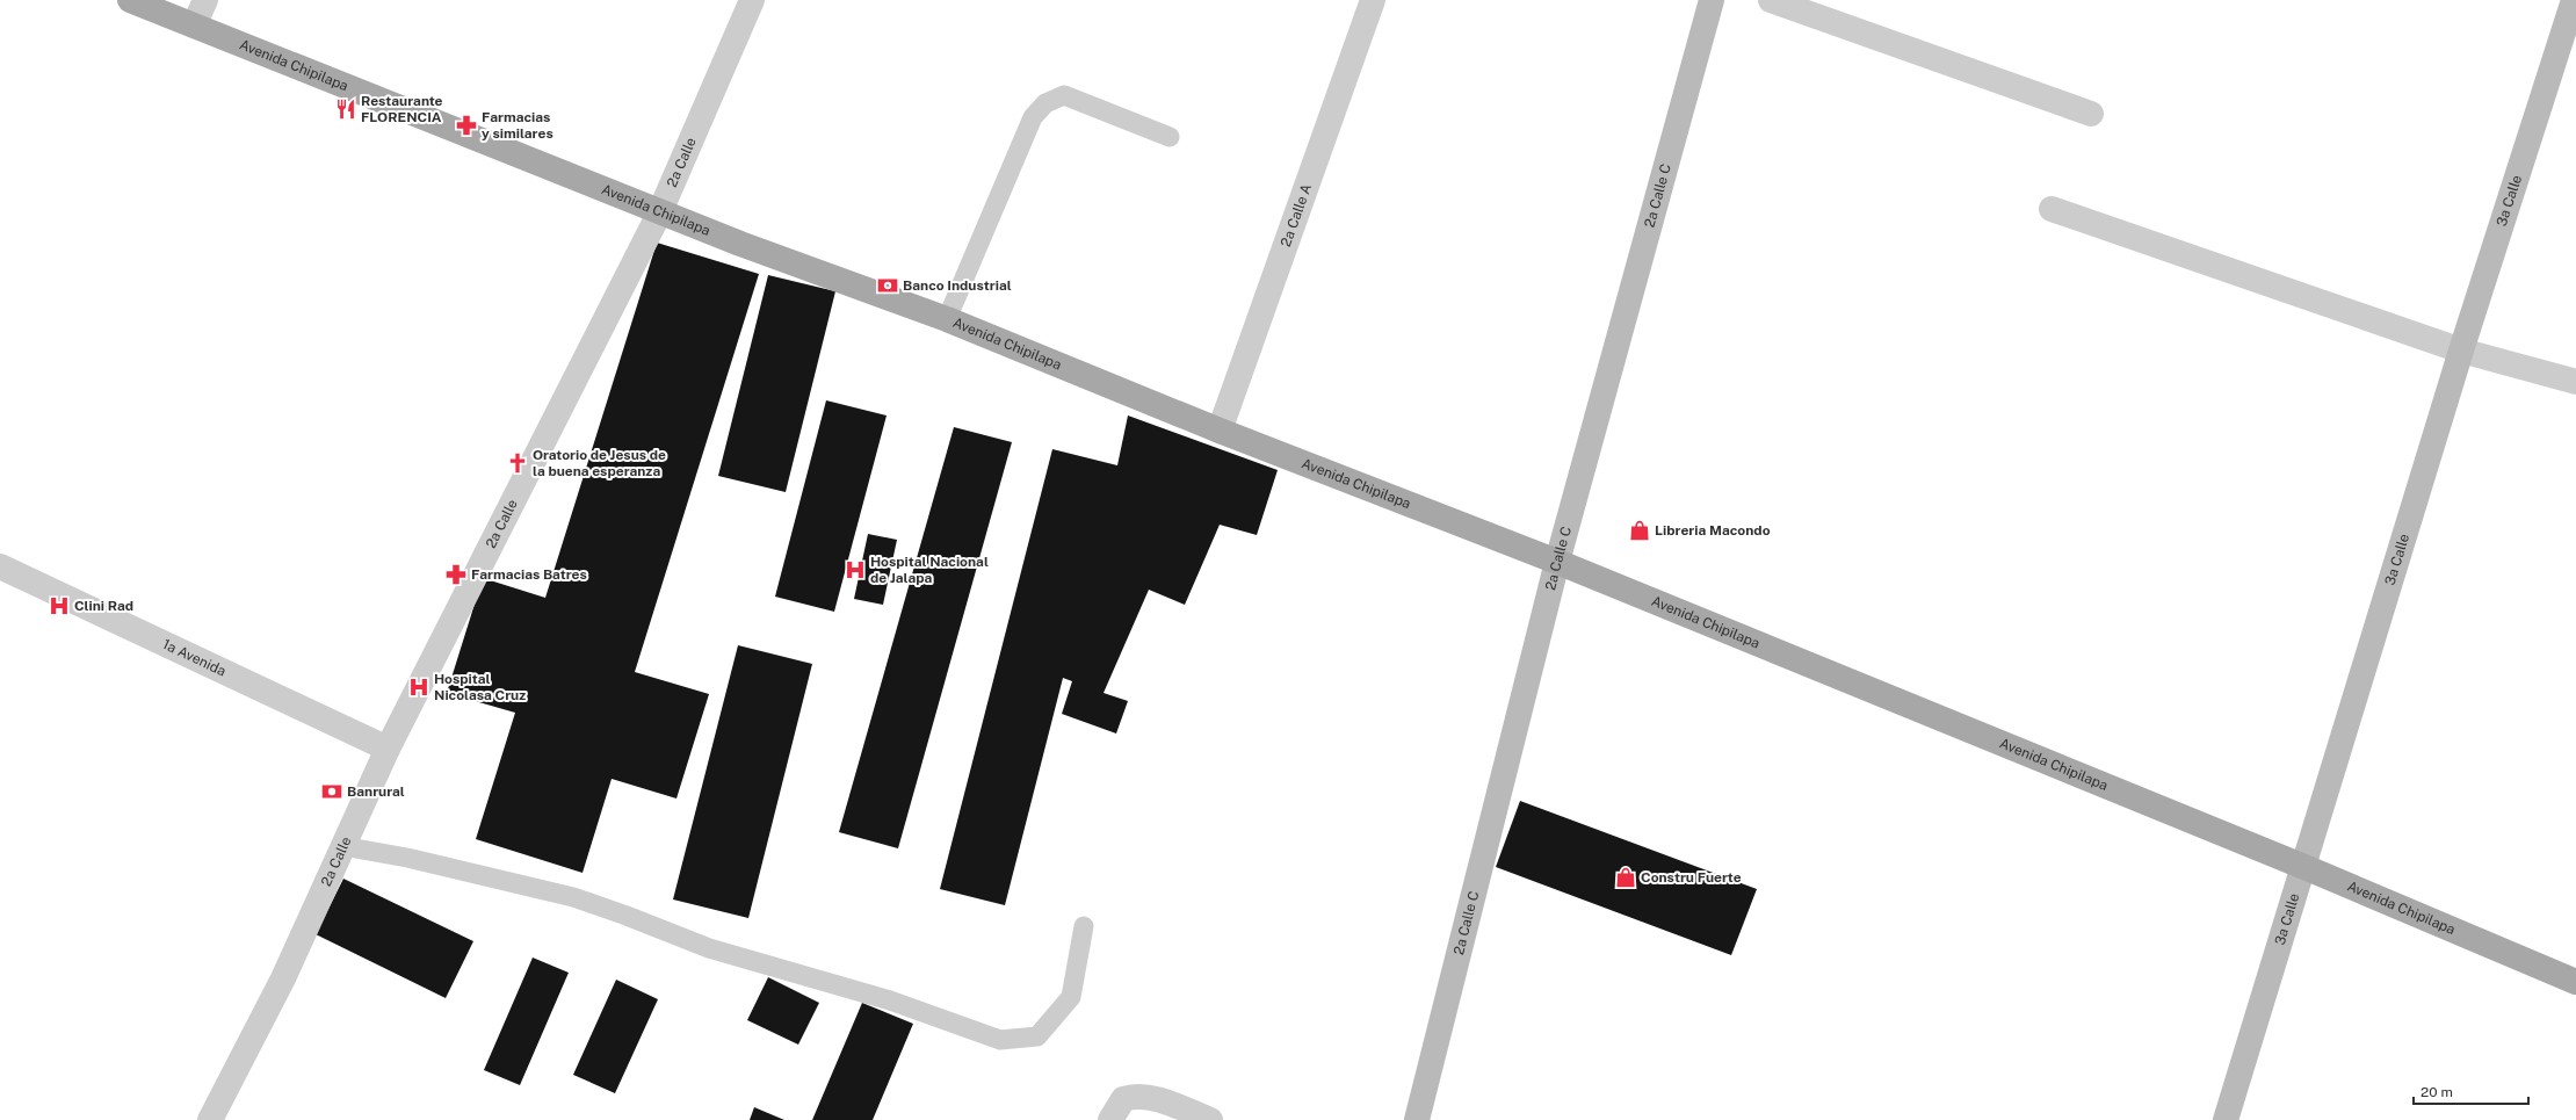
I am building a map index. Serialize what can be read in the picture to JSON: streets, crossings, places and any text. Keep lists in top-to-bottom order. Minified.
{"streets":{"main road":["Avenida Chipilapa","2a Calle C","3a Calle"],"street":["2a Calle","2a Calle A","1a Avenida"]},"crossings":[["Avenida Chipilapa","2a Calle"],["Avenida Chipilapa","2a Calle C"],["Avenida Chipilapa","3a Calle"],["Avenida Chipilapa","2a Calle A"],["2a Calle","1a Avenida"]],"places":{"restaurant":["Restaurante FLORENCIA"],"pharmacy":["Farmacias y similares","Farmacias Batres"],"bank":["Banco Industrial","Banrural"],"church":["Oratorio de Jesus de la buena esperanza"],"shop":["Libreria Macondo","Constru Fuerte"],"hospital":["Hospital Nacional de Jalapa","Clini Rad","Hospital Nicolasa Cruz"]},"scale_bar":"20 m"}
